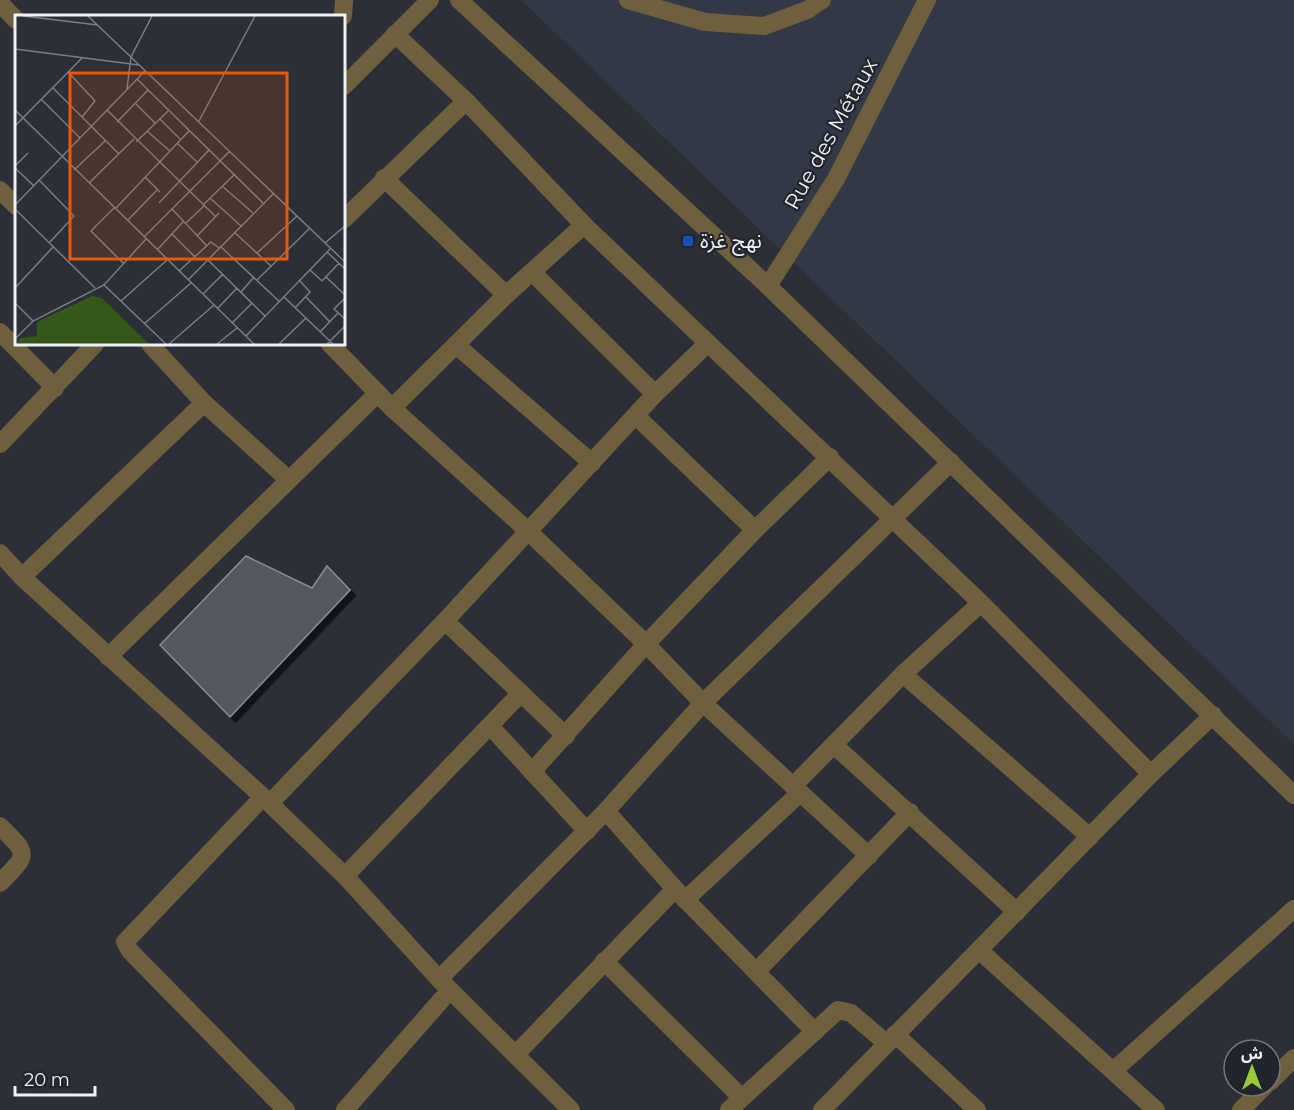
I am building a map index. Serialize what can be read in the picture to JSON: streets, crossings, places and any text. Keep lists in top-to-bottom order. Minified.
{"streets":{"street":["Rue des Métaux"]},"places":{"transit":["نهج غزة"]},"scale_bar":"20 m","north":"top"}
